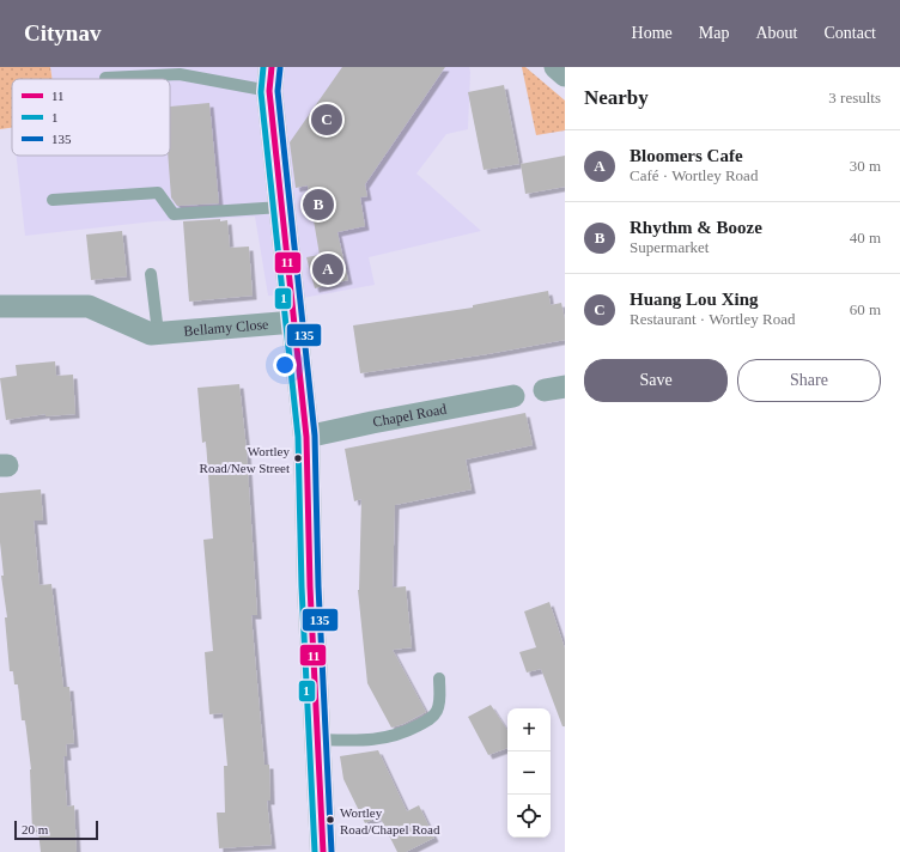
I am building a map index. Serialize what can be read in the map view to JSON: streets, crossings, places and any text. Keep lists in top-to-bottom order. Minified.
{"streets":{"street":["Bellamy Close","Chapel Road"]},"places":["Wortley Road/New Street","Wortley Road/Chapel Road"],"lines":["transit line 11","transit line 1","transit line 135"],"legend":["11","1","135"],"scale_bar":"20 m","page":{"header":"Citynav","nav":["Home","Map","About","Contact"],"heading":["Nearby","3 results"],"pins":["C","B","A"],"list":[{"mark":"A","name":"Bloomers Cafe","note":"Café · Wortley Road","value":"30 m"},{"mark":"B","name":"Rhythm & Booze","note":"Supermarket","value":"40 m"},{"mark":"C","name":"Huang Lou Xing","note":"Restaurant · Wortley Road","value":"60 m"}],"buttons":["Save","Share"],"map_buttons":["+","−"],"scale":"20 m"}}
